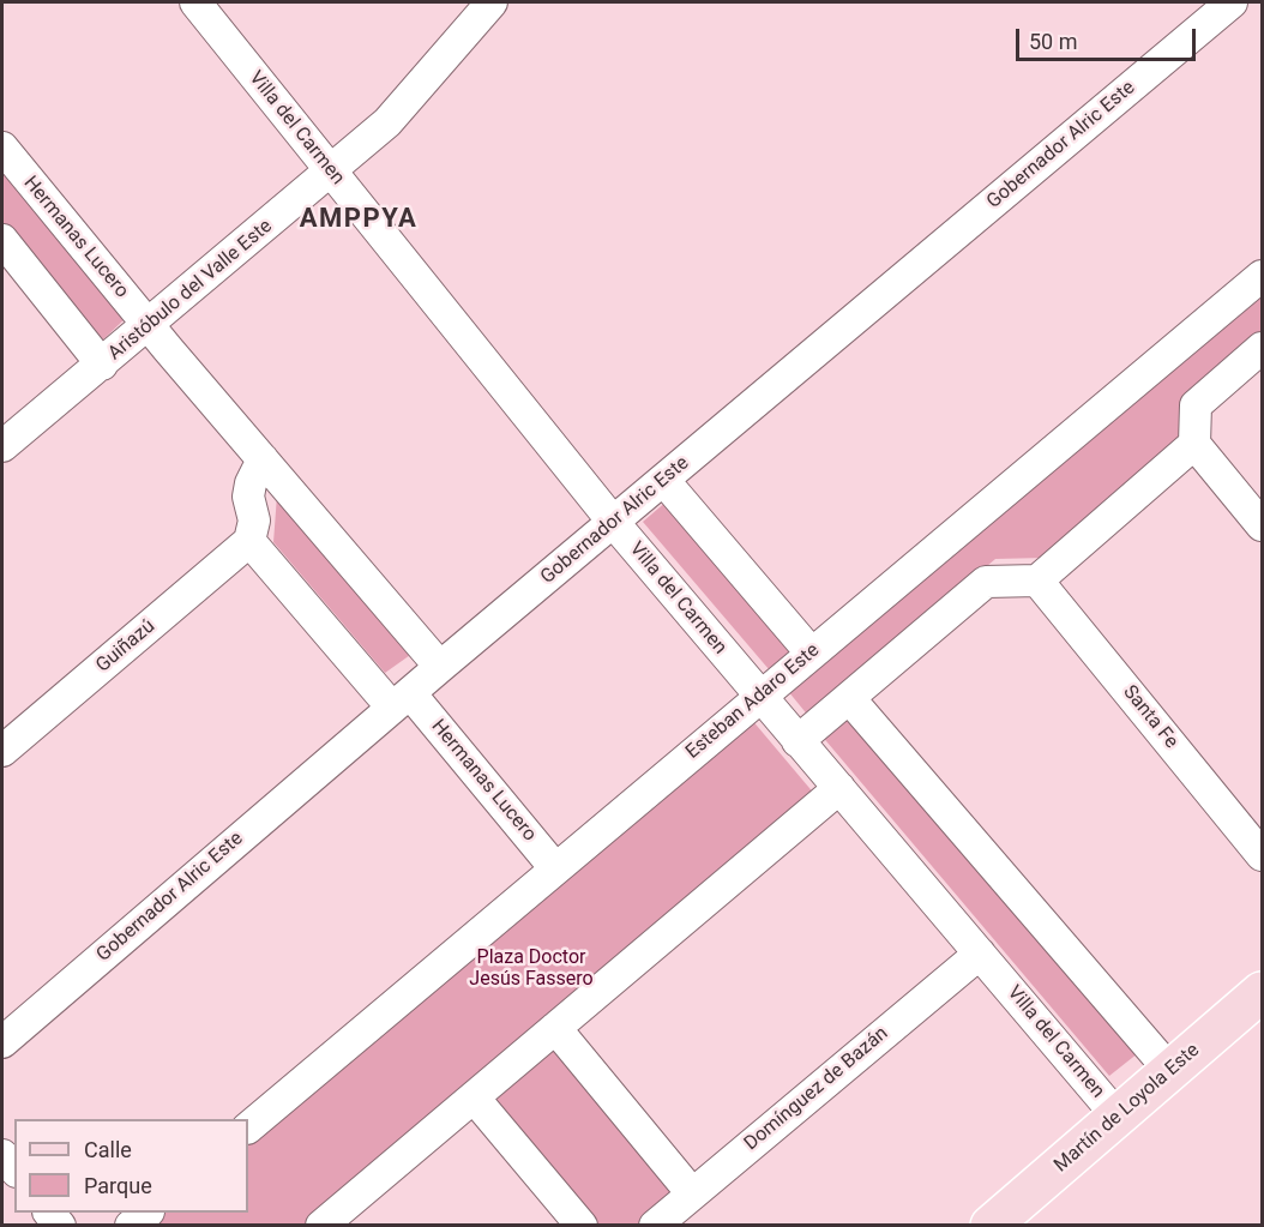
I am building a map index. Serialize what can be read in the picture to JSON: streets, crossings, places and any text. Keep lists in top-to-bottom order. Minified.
{"streets":{"main road":["Martín de Loyola Este"],"street":["Villa del Carmen","Gobernador Alric Este","Hermanas Lucero","Aristóbulo del Valle Este","Guiñazú","Esteban Adaro Este","Santa Fe","Domínguez de Bazán"]},"crossings":[["Villa del Carmen","Gobernador Alric Este"],["Villa del Carmen","Aristóbulo del Valle Este"],["Villa del Carmen","Esteban Adaro Este"],["Villa del Carmen","Domínguez de Bazán"],["Villa del Carmen","Martín de Loyola Este"],["Gobernador Alric Este","Hermanas Lucero"],["Hermanas Lucero","Aristóbulo del Valle Este"],["Hermanas Lucero","Guiñazú"],["Hermanas Lucero","Esteban Adaro Este"]],"districts":["AMPPYA"],"parks":["Plaza Doctor Jesús Fassero"],"legend":["Calle","Parque"],"scale_bar":"50 m"}
